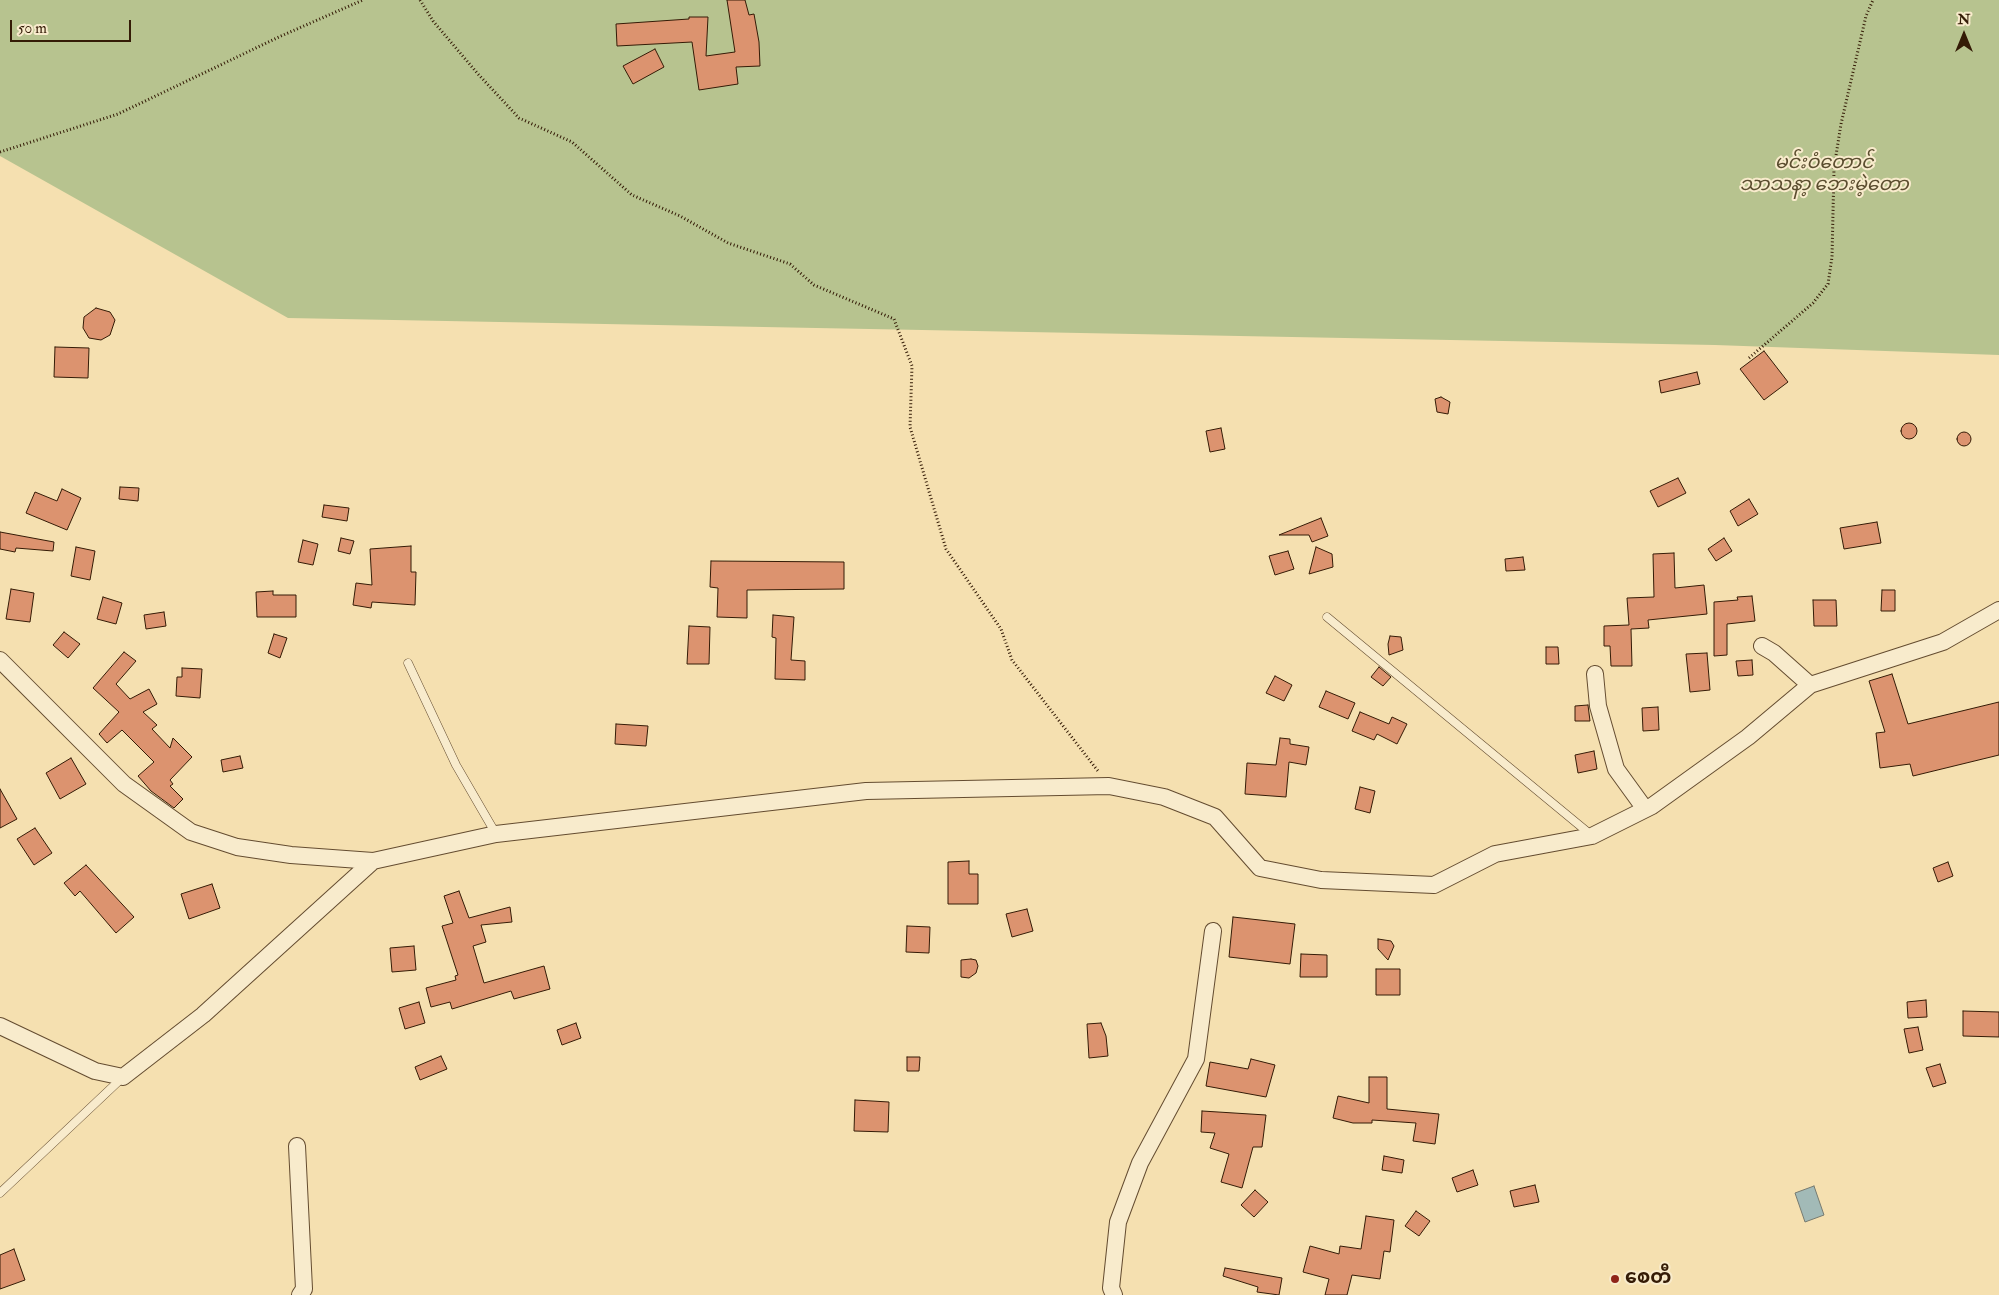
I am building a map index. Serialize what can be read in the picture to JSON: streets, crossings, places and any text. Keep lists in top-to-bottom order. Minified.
{"parks":["မင်းဝံတောင် သာသနာ့ ‌ဘေးမဲ့တော"],"places":["စေတီ"],"scale_bar":"50 m","north":"top"}
